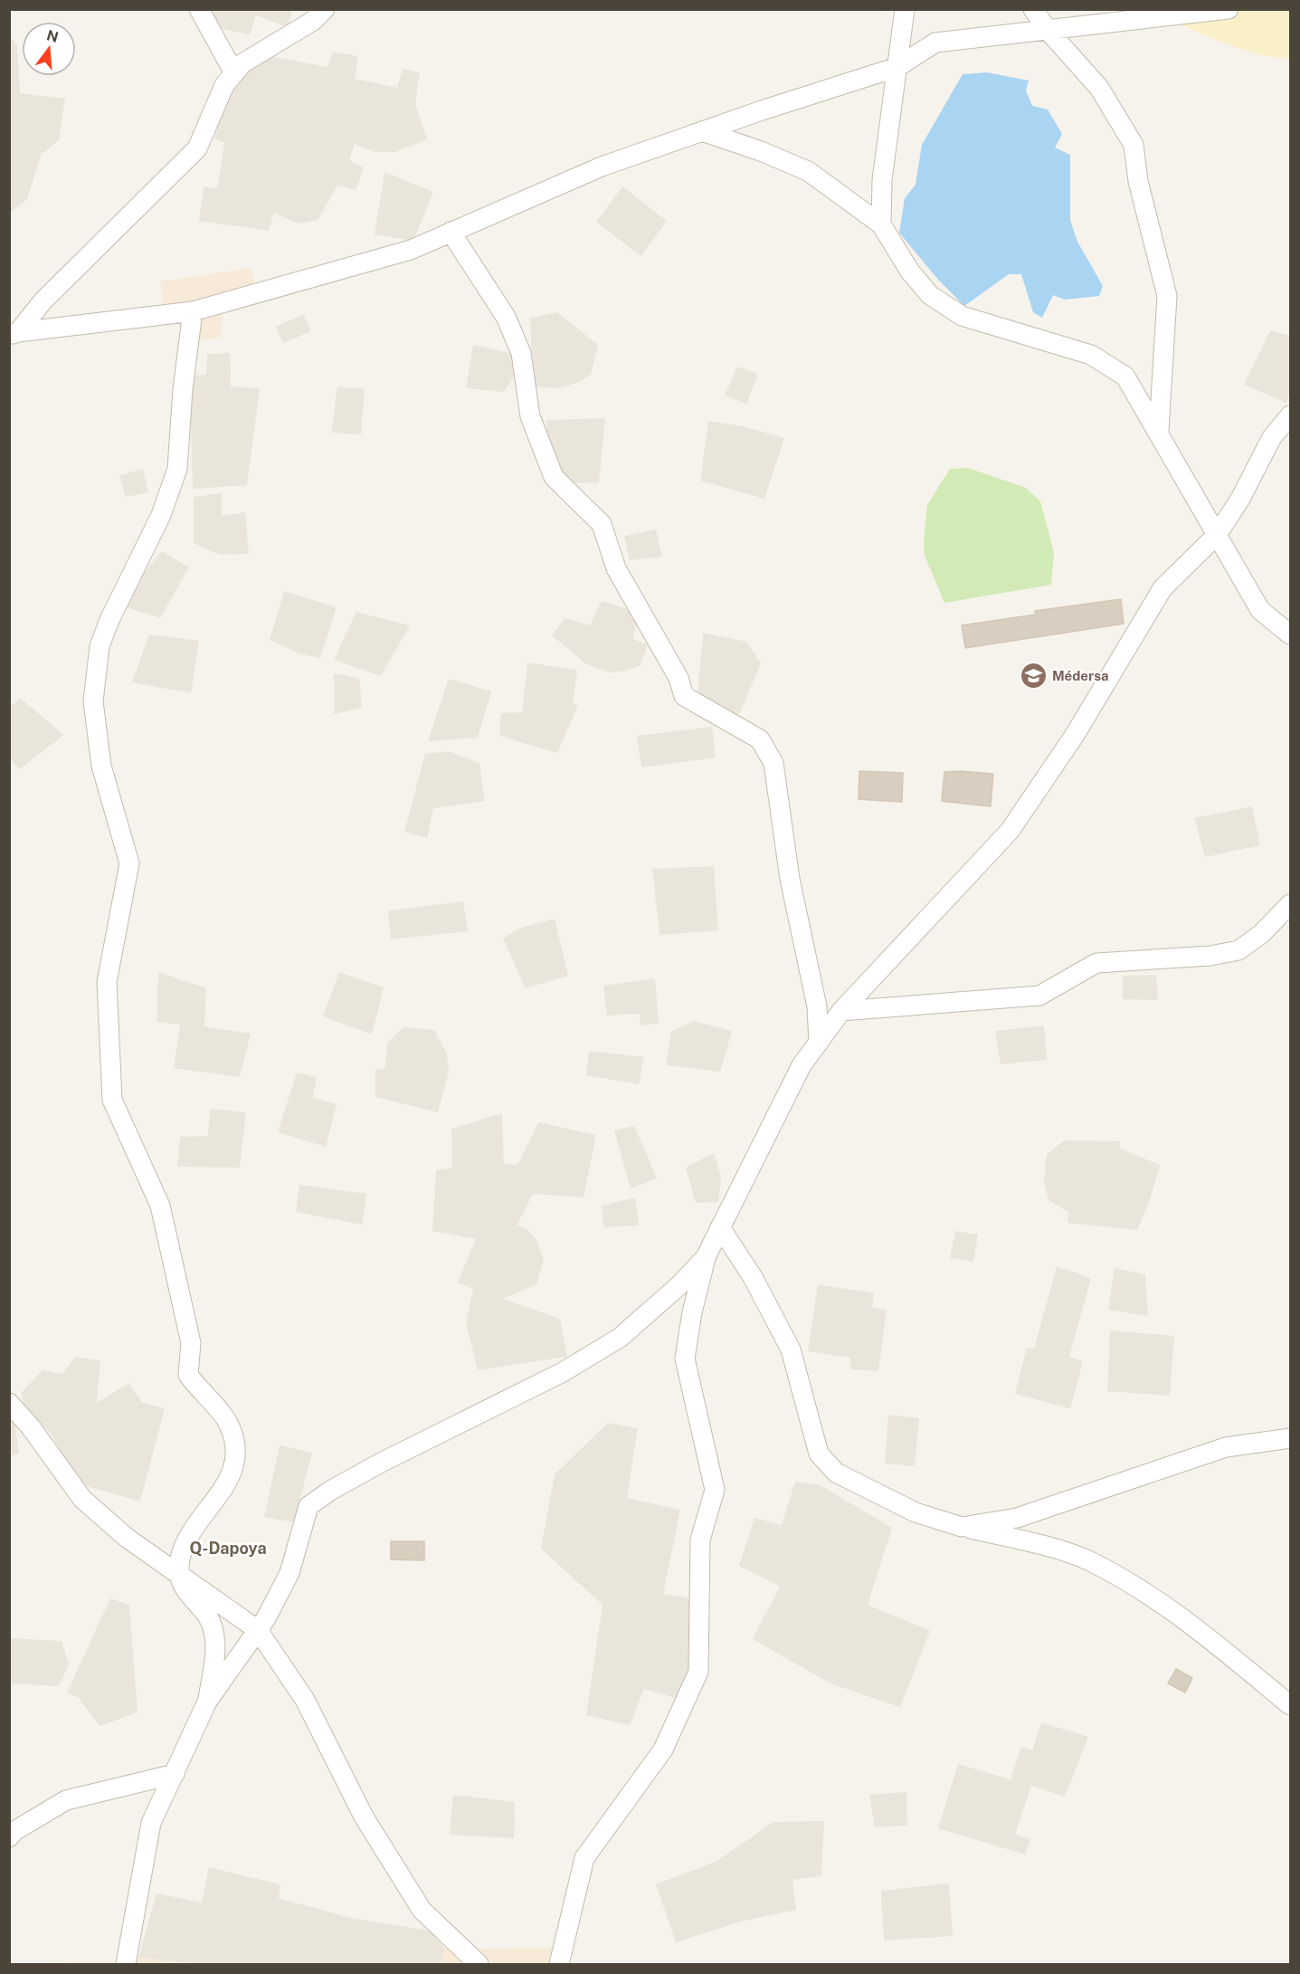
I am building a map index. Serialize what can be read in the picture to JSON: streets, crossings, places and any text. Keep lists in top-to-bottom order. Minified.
{"districts":["Q-Dapoya"],"places":{"school or university":["Médersa"]},"north":"top"}
